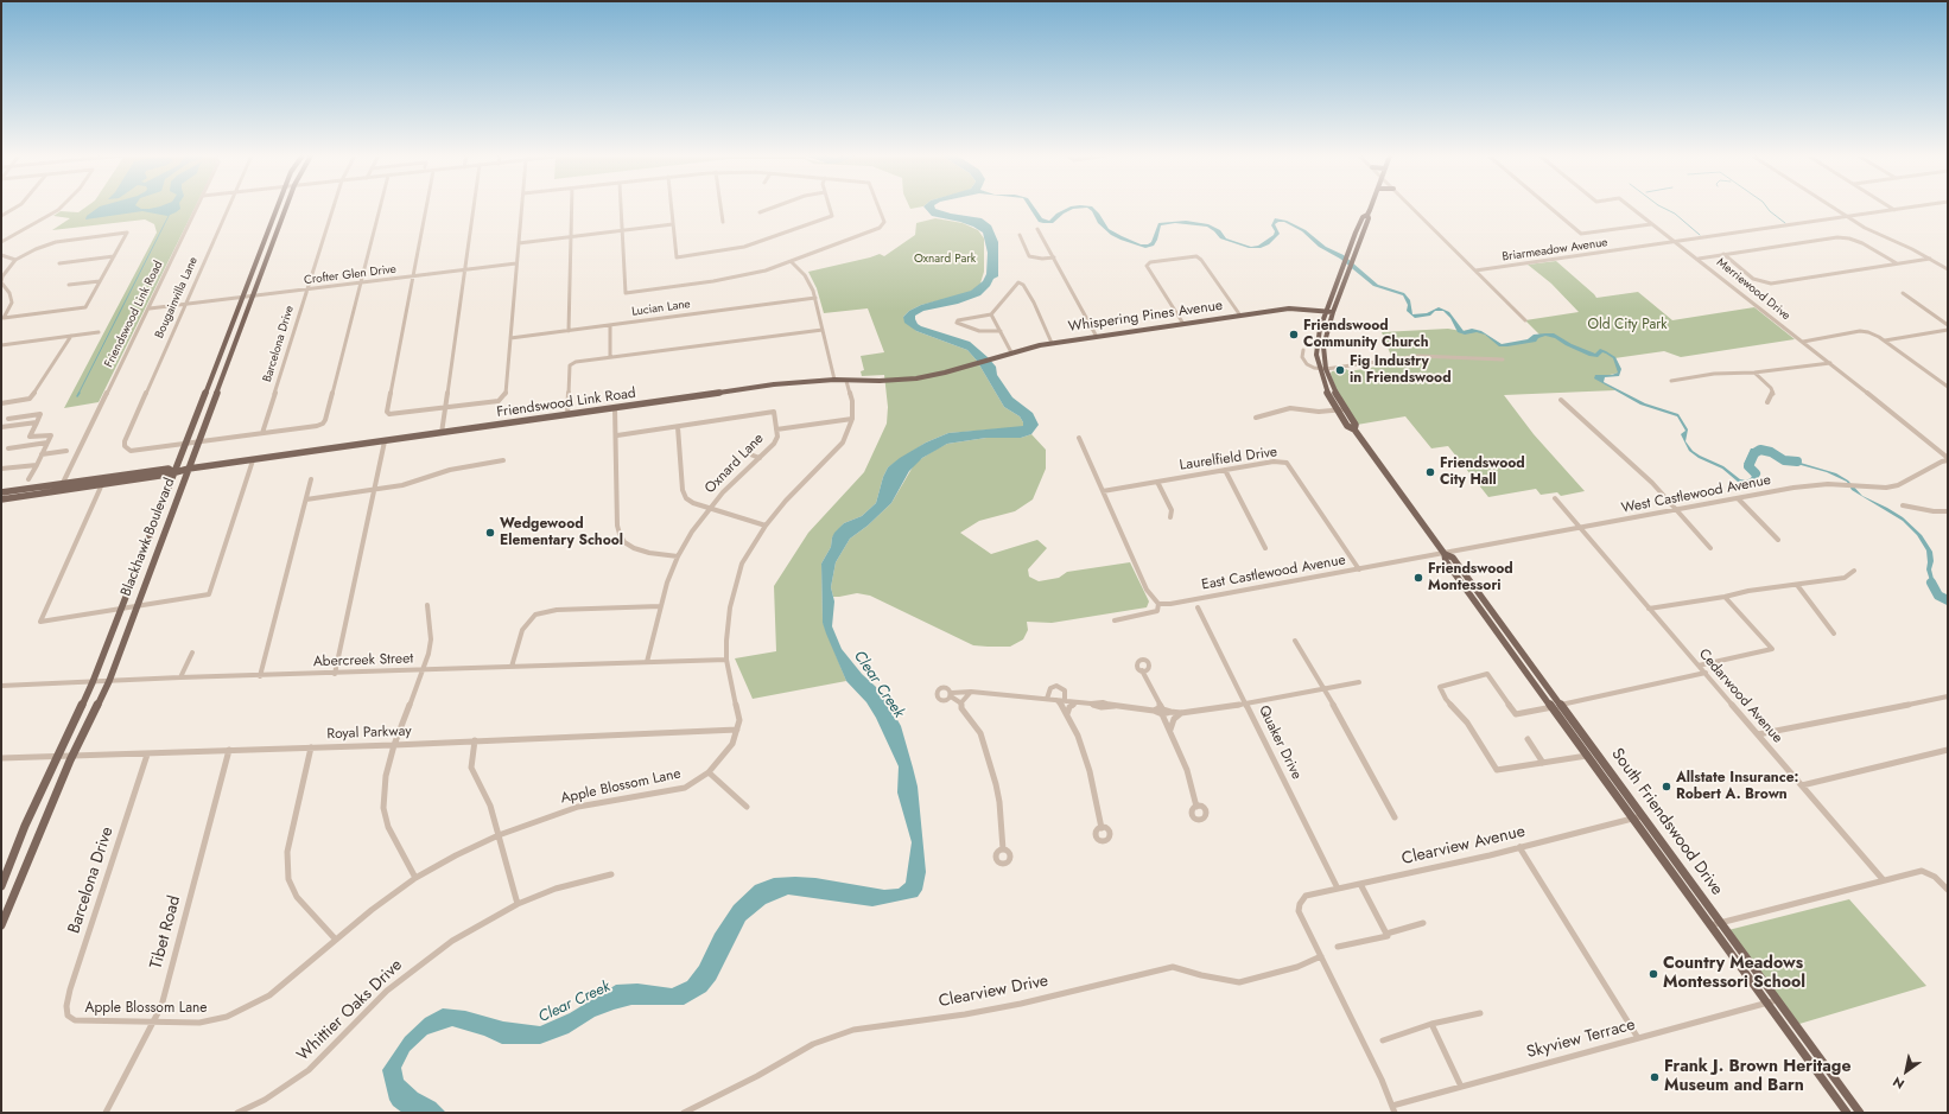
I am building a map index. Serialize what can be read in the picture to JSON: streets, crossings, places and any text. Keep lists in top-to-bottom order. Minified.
{"streets":{"main road":["Friendswood Link Road","Whispering Pines Avenue","Blackhawk Boulevard","South Friendswood Drive"],"street":["Briarmeadow Avenue","Crofter Glen Drive","Merriewood Drive","Bougainvilla Lane","Lucian Lane","Barcelona Drive","Laurelfield Drive","Oxnard Lane","West Castlewood Avenue","East Castlewood Avenue","Abercreek Street","Cedarwood Avenue","Royal Parkway","Quaker Drive","Apple Blossom Lane","Clearview Avenue","Tibet Road","Clearview Drive","Whittier Oaks Drive","Skyview Terrace"]},"crossings":[["Briarmeadow Avenue","Merriewood Drive"],["Crofter Glen Drive","Bougainvilla Lane"],["Crofter Glen Drive","Friendswood Link Road"],["Crofter Glen Drive","Barcelona Drive"],["Crofter Glen Drive","Blackhawk Boulevard"],["Merriewood Drive","West Castlewood Avenue"],["Bougainvilla Lane","Blackhawk Boulevard"],["Friendswood Link Road","Whispering Pines Avenue"],["Friendswood Link Road","Blackhawk Boulevard"],["Friendswood Link Road","Apple Blossom Lane"],["Whispering Pines Avenue","South Friendswood Drive"],["Barcelona Drive","Royal Parkway"],["Barcelona Drive","Apple Blossom Lane"],["Laurelfield Drive","East Castlewood Avenue"],["Oxnard Lane","Abercreek Street"],["West Castlewood Avenue","East Castlewood Avenue"],["West Castlewood Avenue","Cedarwood Avenue"],["West Castlewood Avenue","South Friendswood Drive"],["Blackhawk Boulevard","Abercreek Street"],["Blackhawk Boulevard","Royal Parkway"],["East Castlewood Avenue","South Friendswood Drive"],["Abercreek Street","Apple Blossom Lane"],["Royal Parkway","Apple Blossom Lane"],["Royal Parkway","Tibet Road"],["Quaker Drive","Clearview Avenue"],["Apple Blossom Lane","Tibet Road"],["South Friendswood Drive","Clearview Avenue"],["South Friendswood Drive","Skyview Terrace"],["Clearview Avenue","Clearview Drive"]],"water":["Clear Creek"],"parks":["Oxnard Park","Old City Park"],"places":["Friendswood Community Church","Fig Industry in Friendswood","Friendswood City Hall","Wedgewood Elementary School","Friendswood Montessori","Allstate Insurance: Robert A. Brown","Country Meadows Montessori School","Frank J. Brown Heritage Museum and Barn"],"north":"bottom left"}
